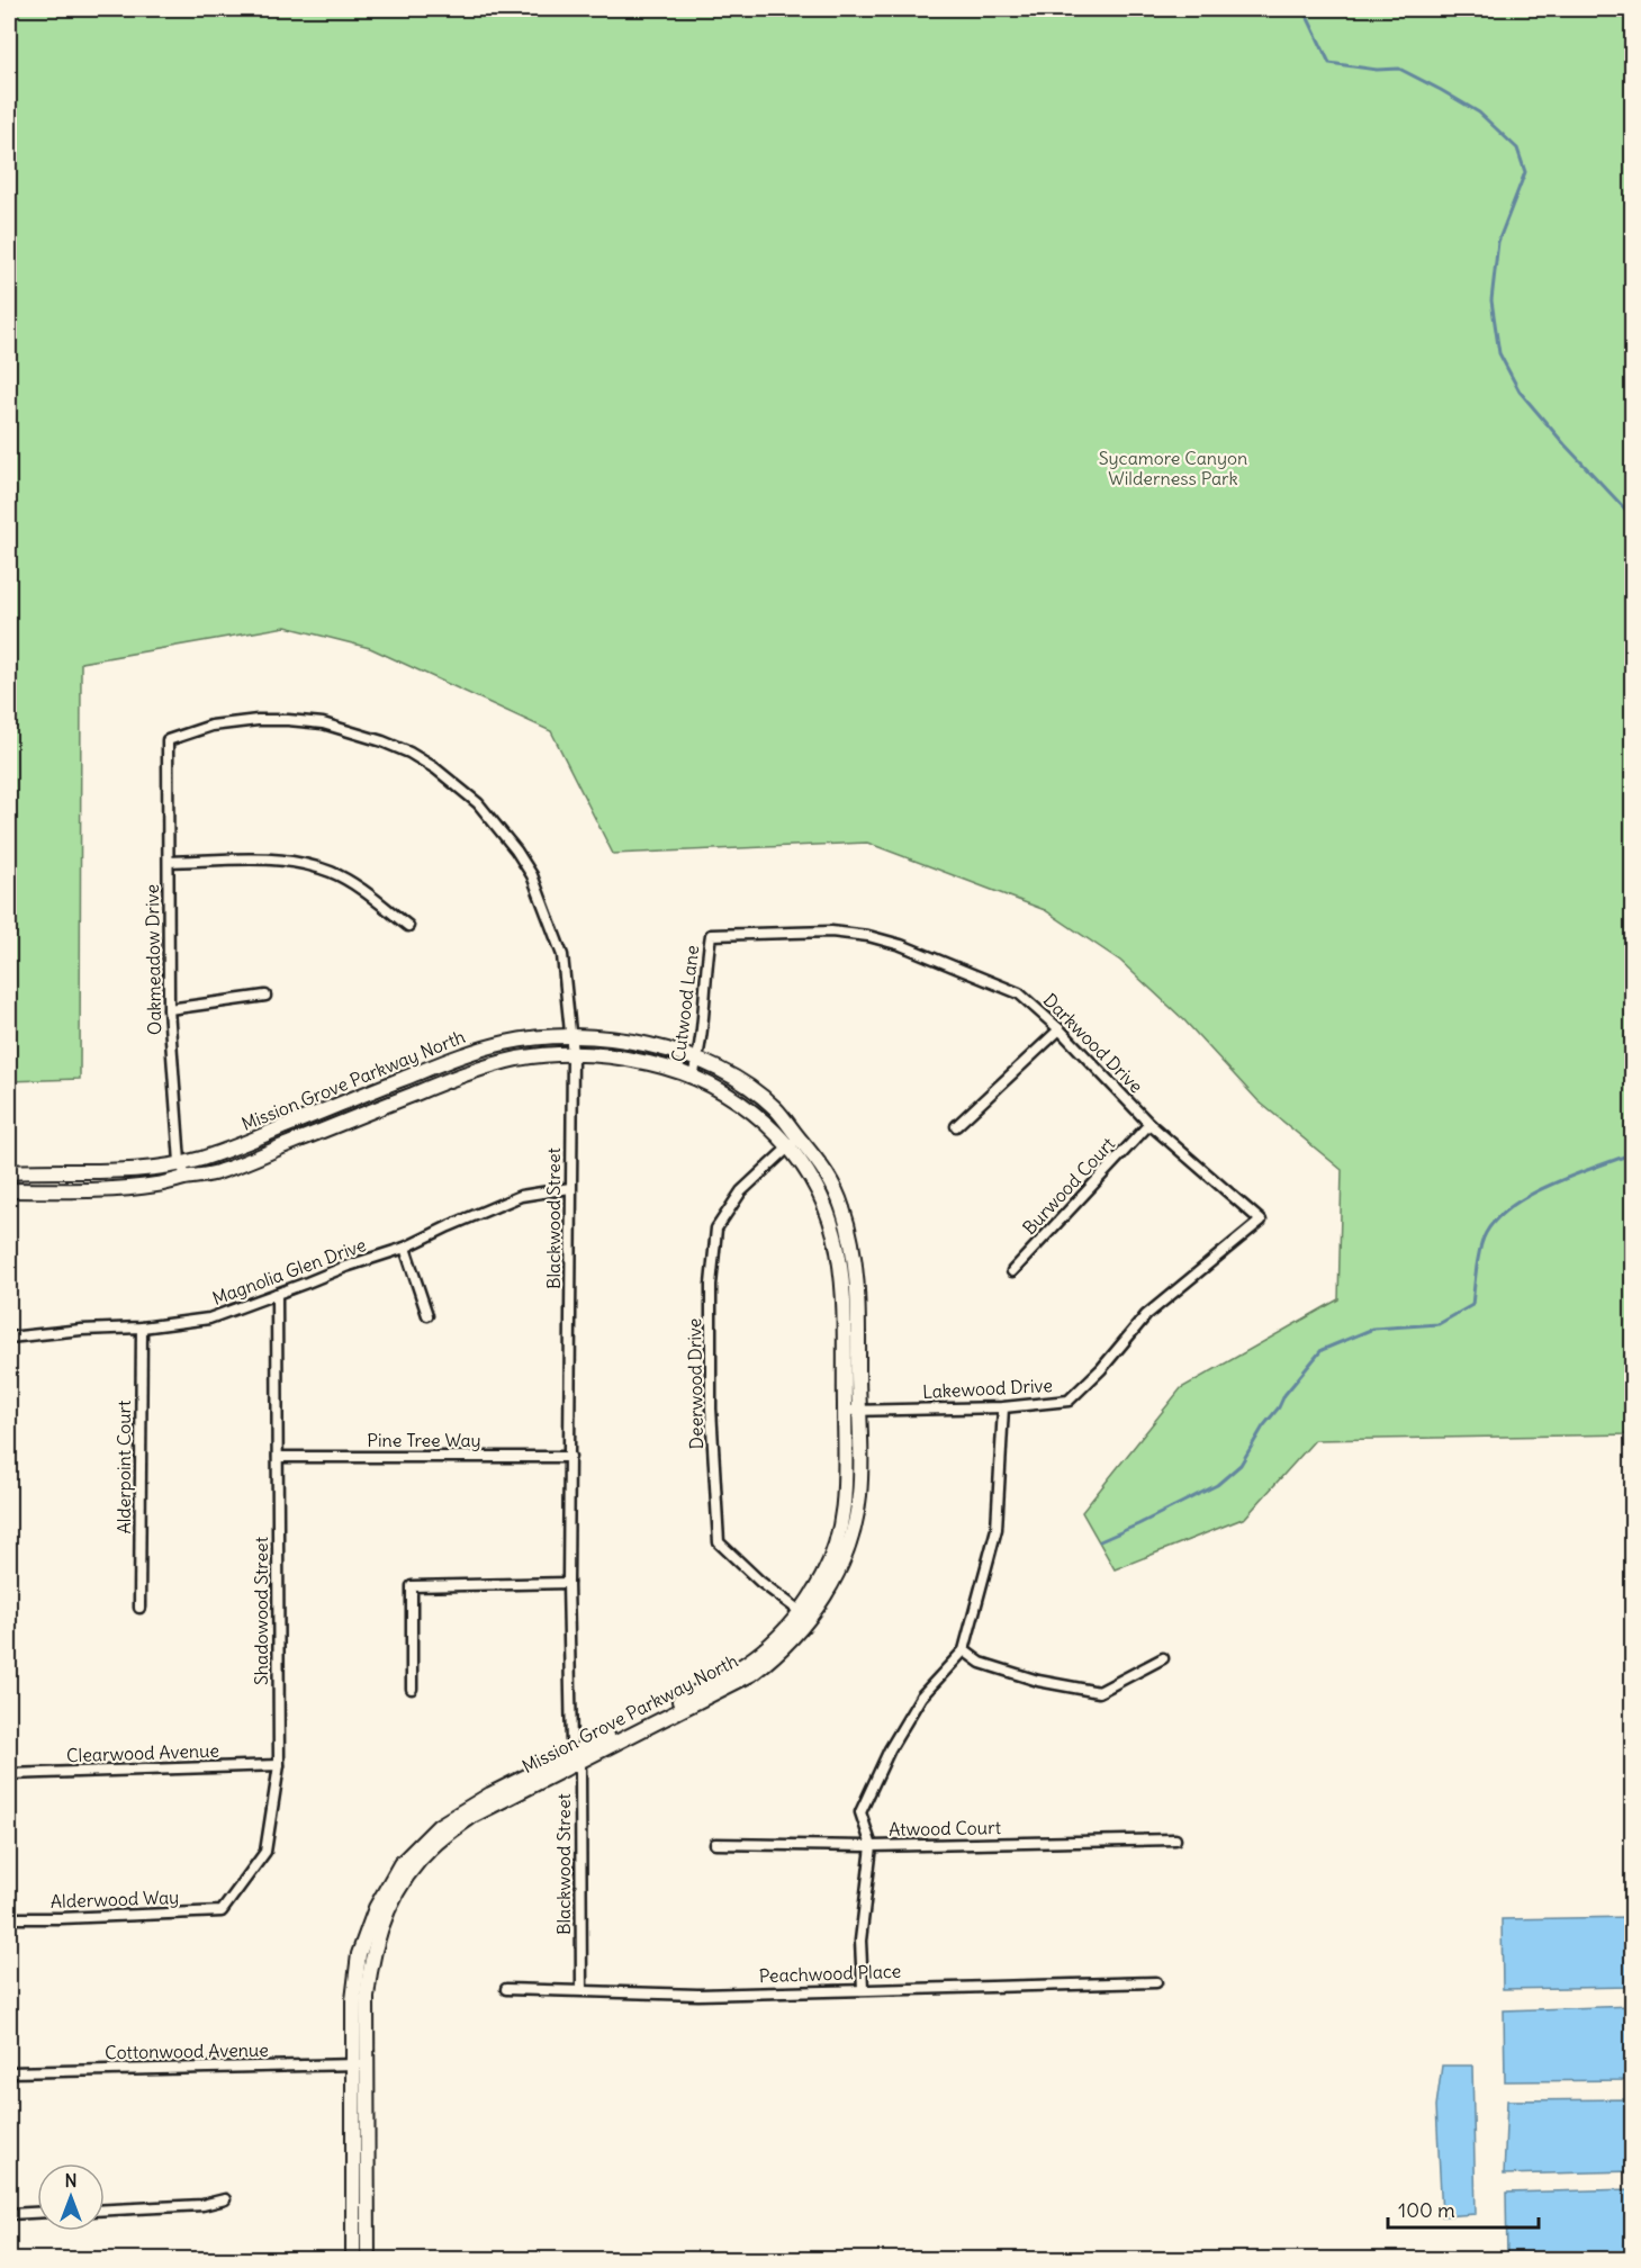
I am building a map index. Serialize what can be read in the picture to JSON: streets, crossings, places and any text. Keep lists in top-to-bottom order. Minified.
{"streets":{"street":["Oakmeadow Drive","Cutwood Lane","Darkwood Drive","Mission Grove Parkway North","Burwood Court","Blackwood Street","Magnolia Glen Drive","Deerwood Drive","Lakewood Drive","Pine Tree Way","Alderpoint Court","Shadowood Street","Clearwood Avenue","Atwood Court","Alderwood Way","Peachwood Place","Cottonwood Avenue"]},"crossings":[["Oakmeadow Drive","Mission Grove Parkway North"],["Oakmeadow Drive","Blackwood Street"],["Cutwood Lane","Darkwood Drive"],["Cutwood Lane","Mission Grove Parkway North"],["Darkwood Drive","Burwood Court"],["Darkwood Drive","Lakewood Drive"],["Mission Grove Parkway North","Blackwood Street"],["Mission Grove Parkway North","Deerwood Drive"],["Mission Grove Parkway North","Lakewood Drive"],["Mission Grove Parkway North","Cottonwood Avenue"],["Blackwood Street","Magnolia Glen Drive"],["Blackwood Street","Pine Tree Way"],["Blackwood Street","Peachwood Place"],["Magnolia Glen Drive","Alderpoint Court"],["Magnolia Glen Drive","Shadowood Street"],["Pine Tree Way","Shadowood Street"],["Shadowood Street","Clearwood Avenue"],["Shadowood Street","Alderwood Way"]],"parks":["Sycamore Canyon Wilderness Park"],"scale_bar":"100 m","north":"top"}
